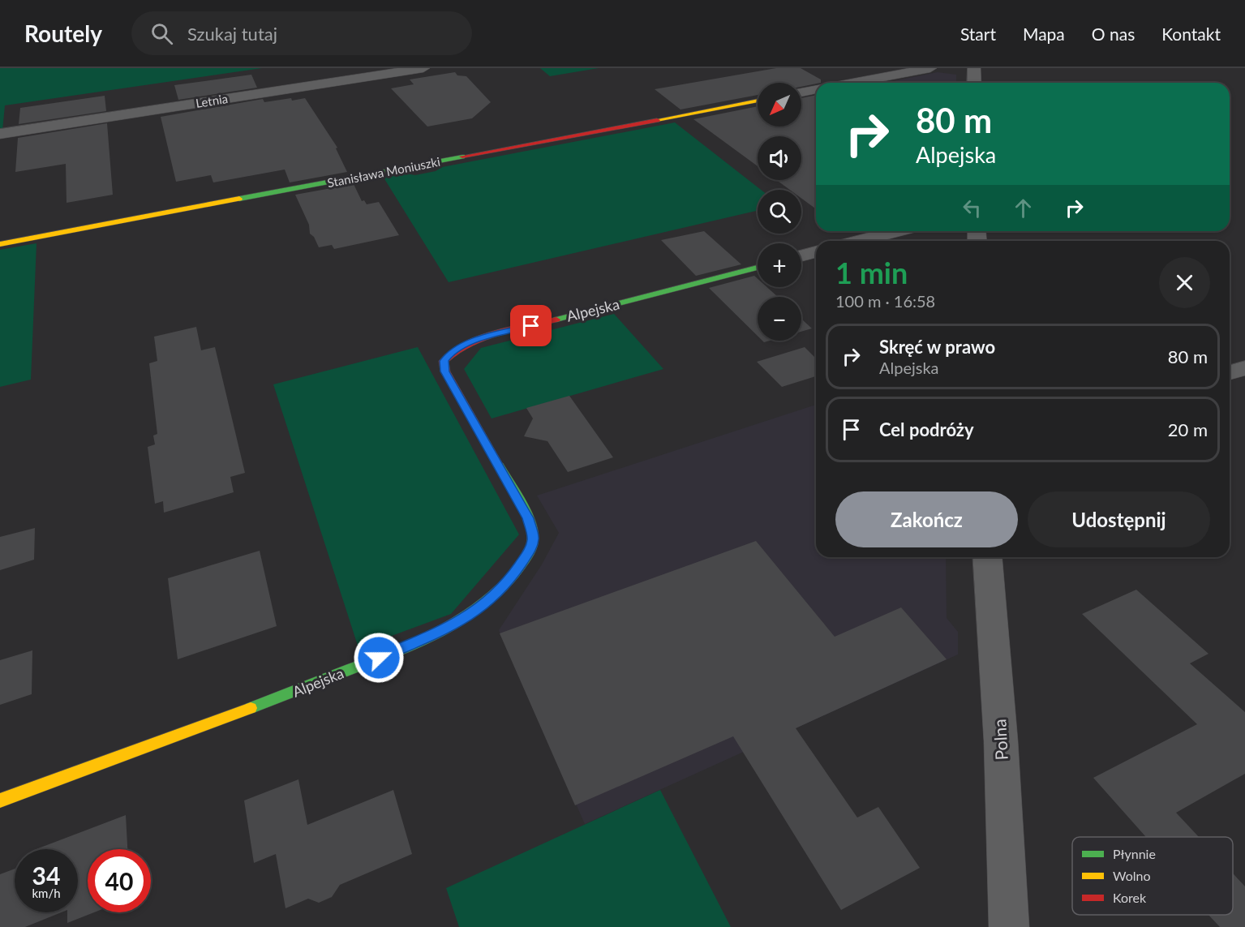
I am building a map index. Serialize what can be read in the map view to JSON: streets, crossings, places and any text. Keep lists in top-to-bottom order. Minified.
{"streets":{"street":["Letnia","Stanisława Moniuszki","Alpejska","Polna"]},"legend":["Płynnie","Wolno","Korek"],"north":"bottom left","page":{"header":"Routely","search":"Szukaj tutaj","nav":["Start","Mapa","O nas","Kontakt"],"map_buttons":["+","−"],"turn":["80 m","Alpejska"],"heading":["1 min","100 m · 16:58"],"list":[{"name":"Skręć w prawo","note":"Alpejska","value":"80 m"},{"name":"Cel podróży","value":"20 m"}],"buttons":["Zakończ","Udostępnij"],"speed":"34 km/h","limit":"40"}}
